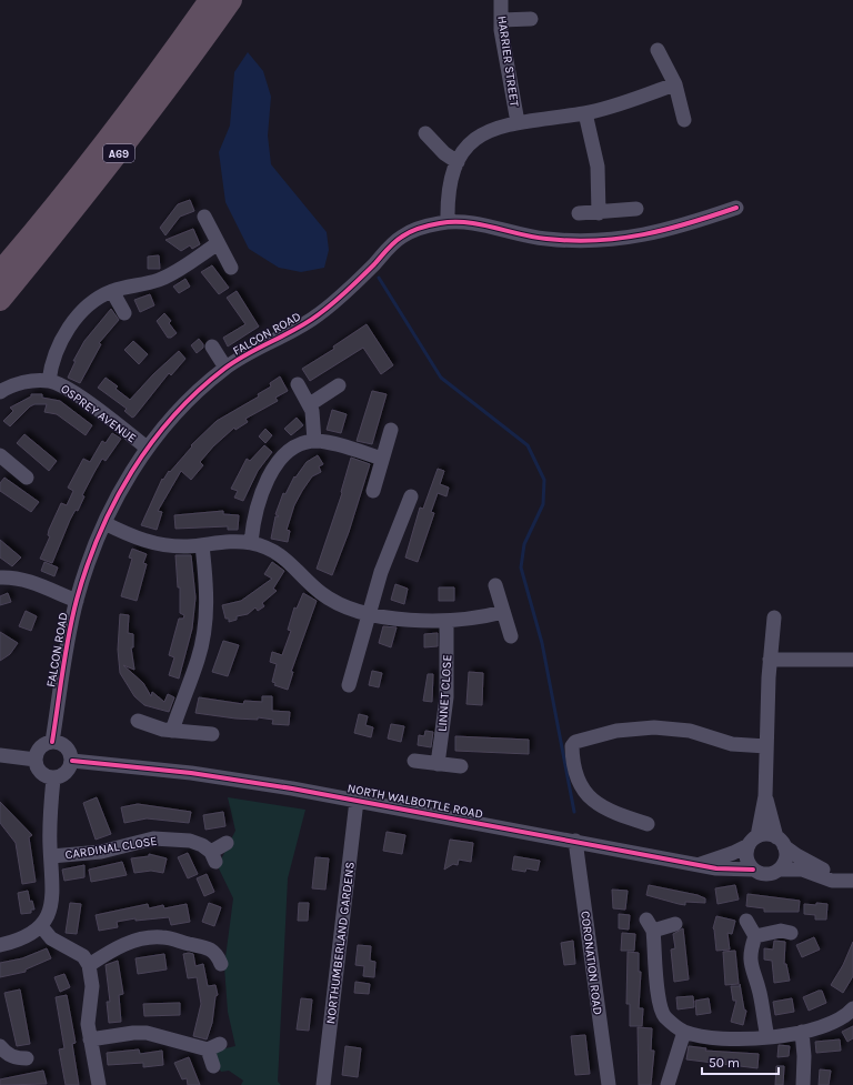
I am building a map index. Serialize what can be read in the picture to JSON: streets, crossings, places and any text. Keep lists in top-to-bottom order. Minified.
{"streets":{"highway":["A69"],"street":["HARRIER STREET","FALCON ROAD","OSPREY AVENUE","LINNET CLOSE","NORTH WALBOTTLE ROAD","CARDINAL CLOSE","NORTHUMBERLAND GARDENS","CORONATION ROAD"]},"crossings":[["HARRIER STREET","FALCON ROAD"],["FALCON ROAD","OSPREY AVENUE"],["FALCON ROAD","NORTH WALBOTTLE ROAD"],["NORTH WALBOTTLE ROAD","NORTHUMBERLAND GARDENS"],["NORTH WALBOTTLE ROAD","CORONATION ROAD"]],"scale_bar":"50 m"}
